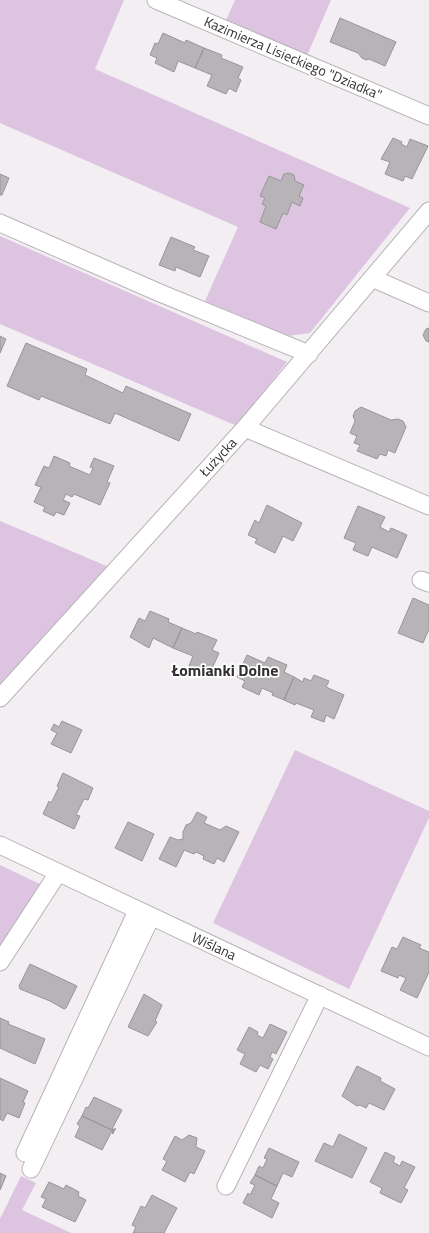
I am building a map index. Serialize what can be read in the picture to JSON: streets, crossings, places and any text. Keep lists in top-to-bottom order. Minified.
{"streets":{"street":["Kazimierza Lisieckiego \"Dziadka\"","Łużycka","Wiślana"]},"districts":["Łomianki Dolne"]}
